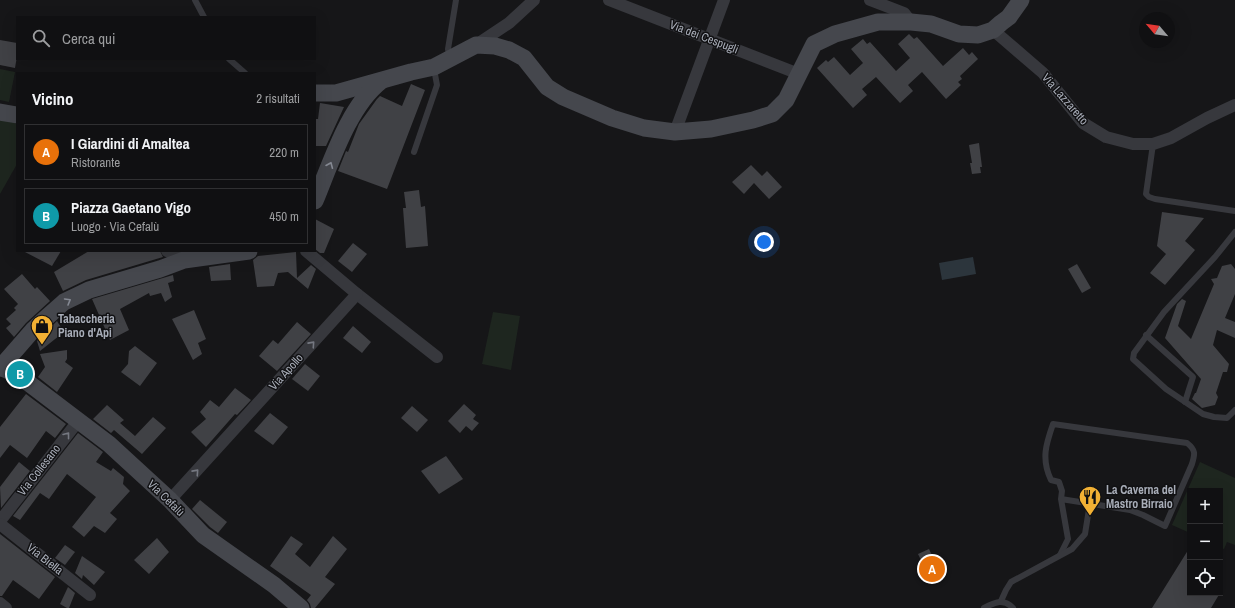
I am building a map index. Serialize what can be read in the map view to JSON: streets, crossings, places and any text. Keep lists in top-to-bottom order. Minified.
{"streets":{"street":["Via dei Cespugli","Via Lazzaretto","Via Apollo","Via Collesano","Via Cefalù","Via Biella"]},"crossings":[["Via Apollo","Via Cefalù"],["Via Collesano","Via Cefalù"]],"one_way":["Via Apollo","Via Collesano"],"places":{"shop":["Tabaccheria Piano d'Api"],"restaurant":["La Caverna del Mastro Birraio"]},"north":"top left","page":{"search":"Cerca qui","heading":["Vicino","2 risultati"],"list":[{"mark":"A","name":"I Giardini di Amaltea","note":"Ristorante","value":"220 m"},{"mark":"B","name":"Piazza Gaetano Vigo","note":"Luogo · Via Cefalù","value":"450 m"}],"pins":["B","A"],"map_buttons":["+","−"]}}
